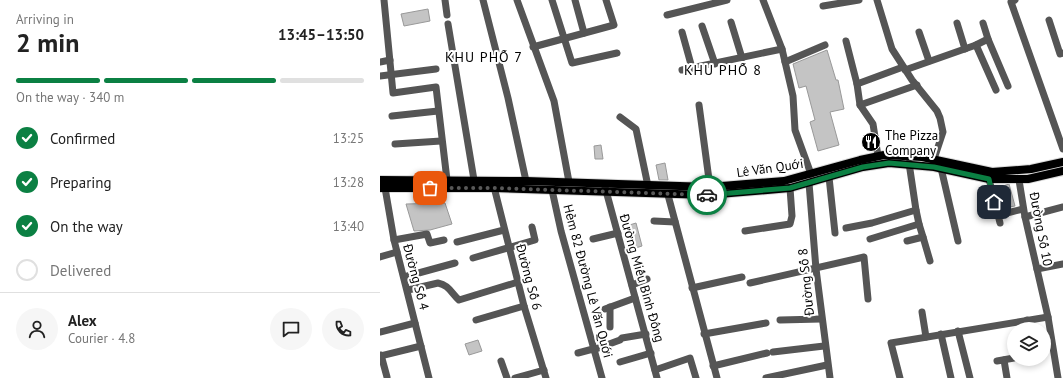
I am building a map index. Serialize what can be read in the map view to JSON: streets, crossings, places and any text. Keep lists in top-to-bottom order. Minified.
{"streets":{"main road":["Lê Văn Quới"],"street":["Đường Số 10","Đường Số 4","Đường Số 6","Đường Miếu Bình Đông","Hẻm 82 Đường Lê Văn Quới","Đường Số 8"]},"crossings":[["Lê Văn Quới","Đường Số 10"],["Lê Văn Quới","Đường Số 4"],["Lê Văn Quới","Đường Số 6"],["Lê Văn Quới","Đường Miếu Bình Đông"],["Lê Văn Quới","Hẻm 82 Đường Lê Văn Quới"],["Lê Văn Quới","Đường Số 8"]],"districts":["KHU PHỐ 7","KHU PHỐ 8"],"places":{"restaurant":["The Pizza Company"]},"page":{"heading":["2 min","Arriving in","13:45–13:50"],"panel":["Alex","Courier · 4.8"],"bar":"On the way · 340 m","list":[["Confirmed","13:25"],["Preparing","13:28"],["On the way","13:40"],"Delivered"]}}
